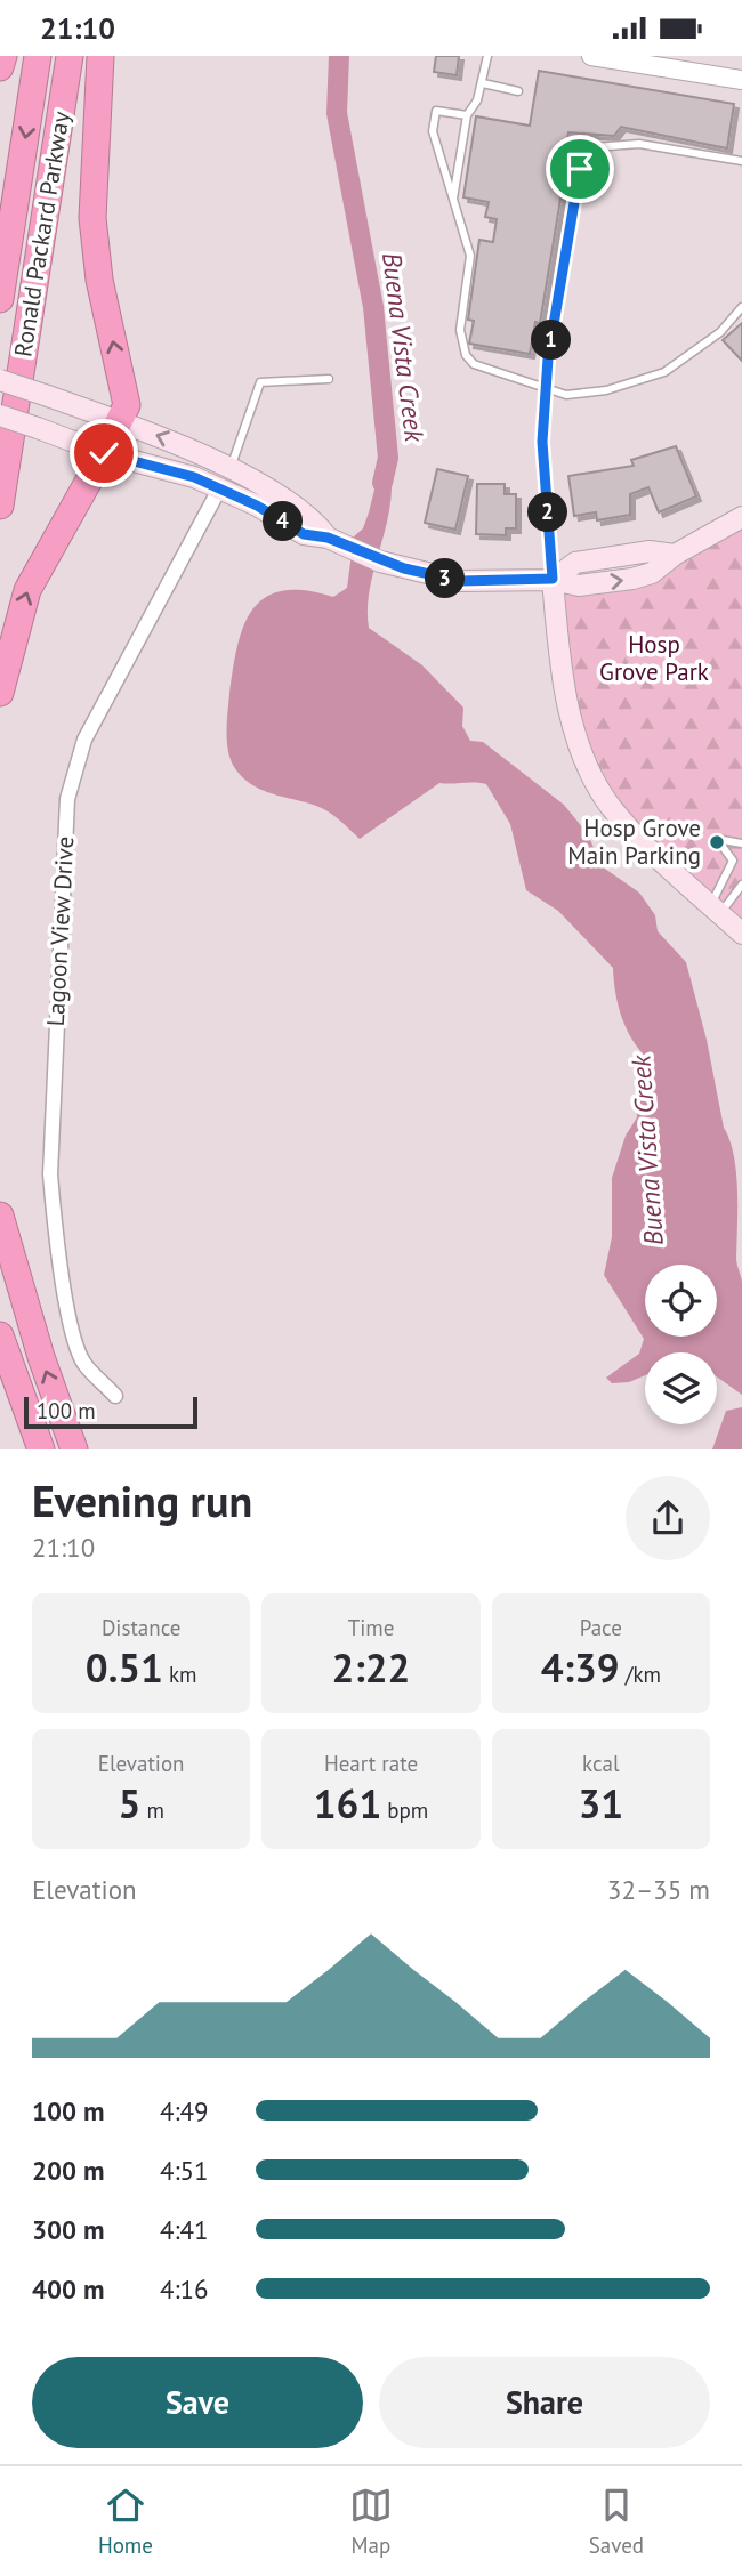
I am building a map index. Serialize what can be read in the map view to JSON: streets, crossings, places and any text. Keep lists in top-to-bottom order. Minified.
{"streets":{"highway":["Ronald Packard Parkway"],"street":["Lagoon View Drive"]},"water":["Buena Vista Creek"],"parks":["Hosp Grove Park"],"places":["Hosp Grove Main Parking"],"scale_bar":"100 m","page":{"status":"21:10","pins":["1","2","4","3"],"scale":"100 m","heading":["Evening run","21:10"],"stats":[["Distance","0.51 km"],["Time","2:22"],["Pace","4:39 /km"],["Elevation","5 m"],["Heart rate","161 bpm"],["kcal","31"]],"chart":["Elevation","32–35 m"],"list":[{"name":"100 m","note":"4:49"},{"name":"200 m","note":"4:51"},{"name":"300 m","note":"4:41"},{"name":"400 m","note":"4:16"}],"buttons":["Save","Share"],"tabs":["Home","Map","Saved"]}}
